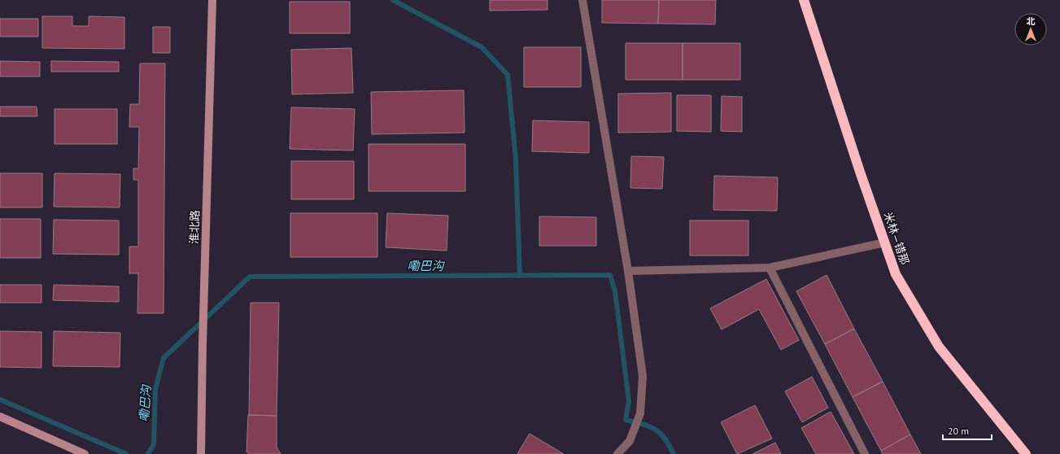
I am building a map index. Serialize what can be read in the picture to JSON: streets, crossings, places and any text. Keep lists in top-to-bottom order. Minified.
{"streets":{"highway":["米林—错那"],"street":["淮北路"]},"water":["嘞巴沟"],"scale_bar":"20 m","north":"top"}
